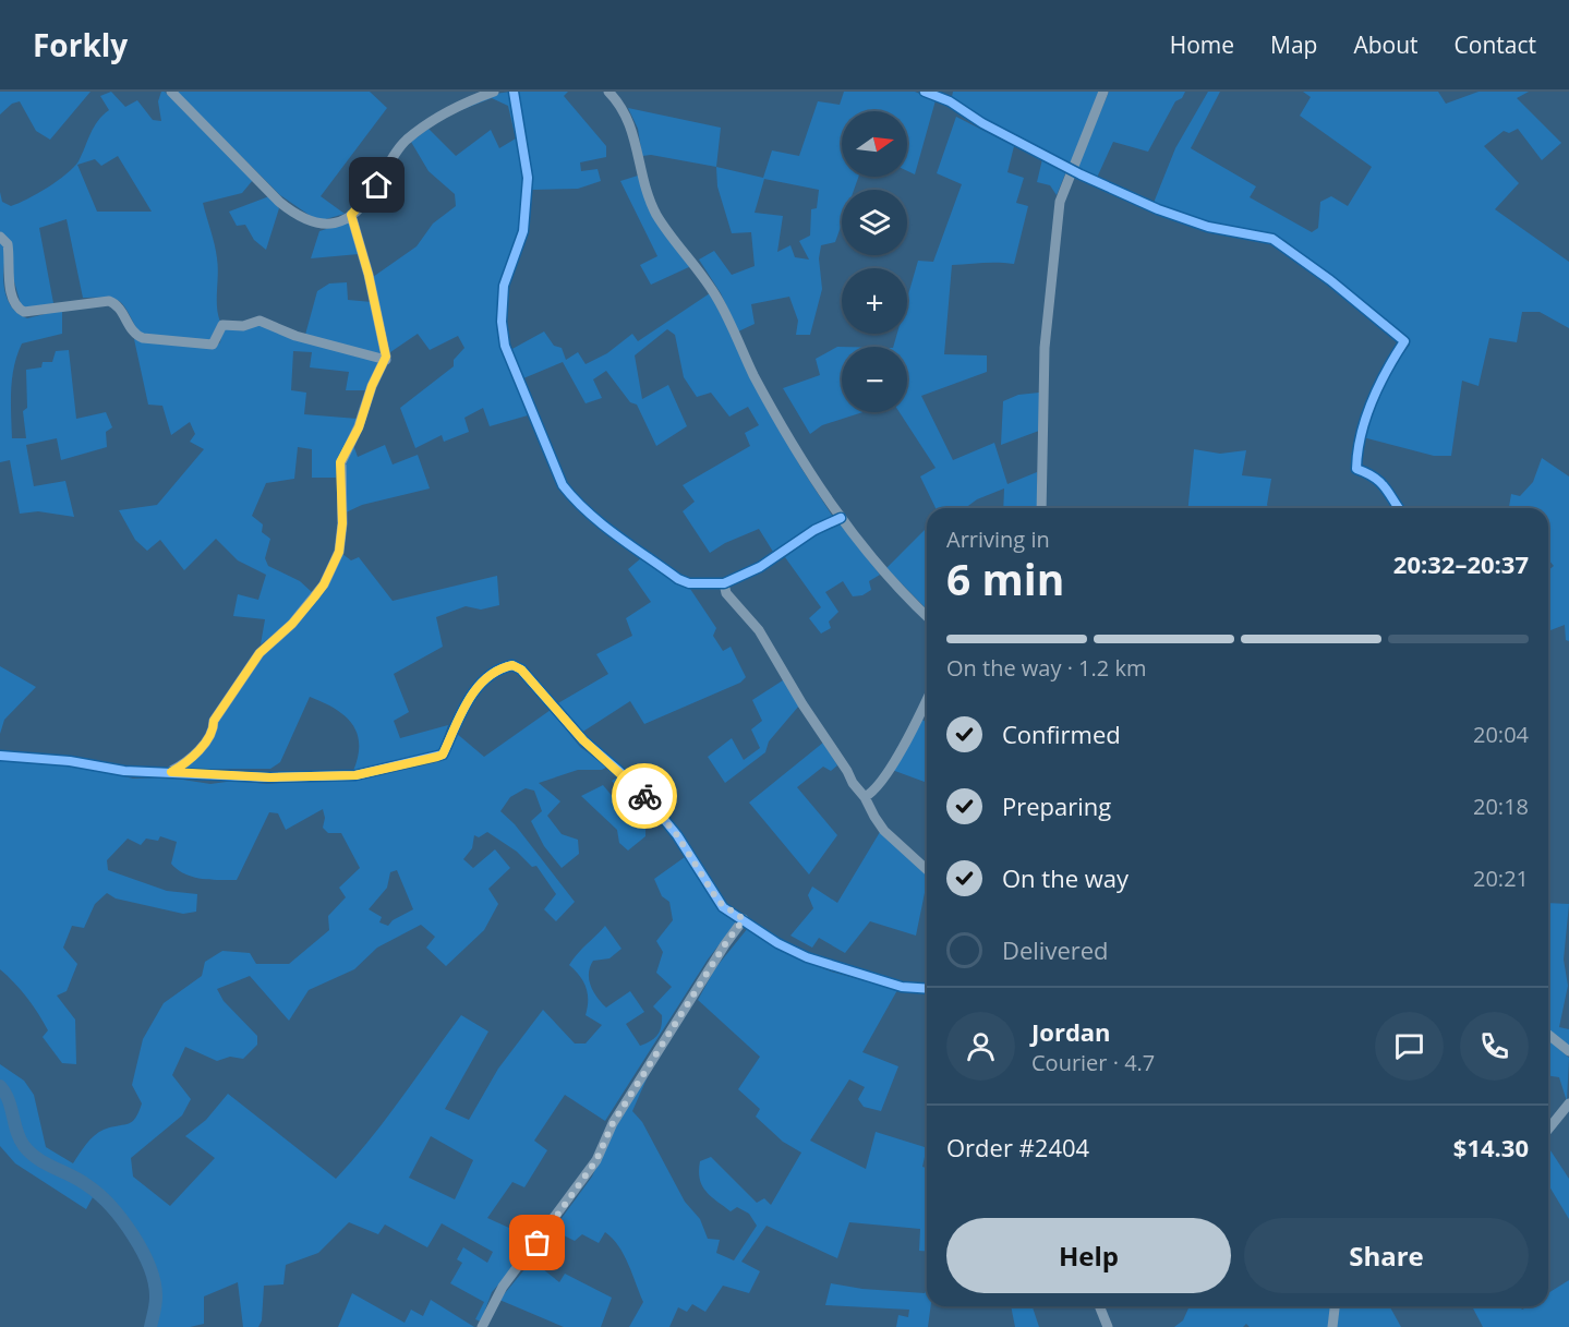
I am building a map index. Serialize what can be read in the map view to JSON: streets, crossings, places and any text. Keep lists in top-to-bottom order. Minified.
{"north":"right","page":{"header":"Forkly","nav":["Home","Map","About","Contact"],"map_buttons":["+","−"],"heading":["6 min","Arriving in","20:32–20:37"],"panel":["Jordan","Courier · 4.7","Order #2404","$14.30"],"bar":"On the way · 1.2 km","list":[["Confirmed","20:04"],["Preparing","20:18"],["On the way","20:21"],"Delivered"],"buttons":["Help","Share"]}}
